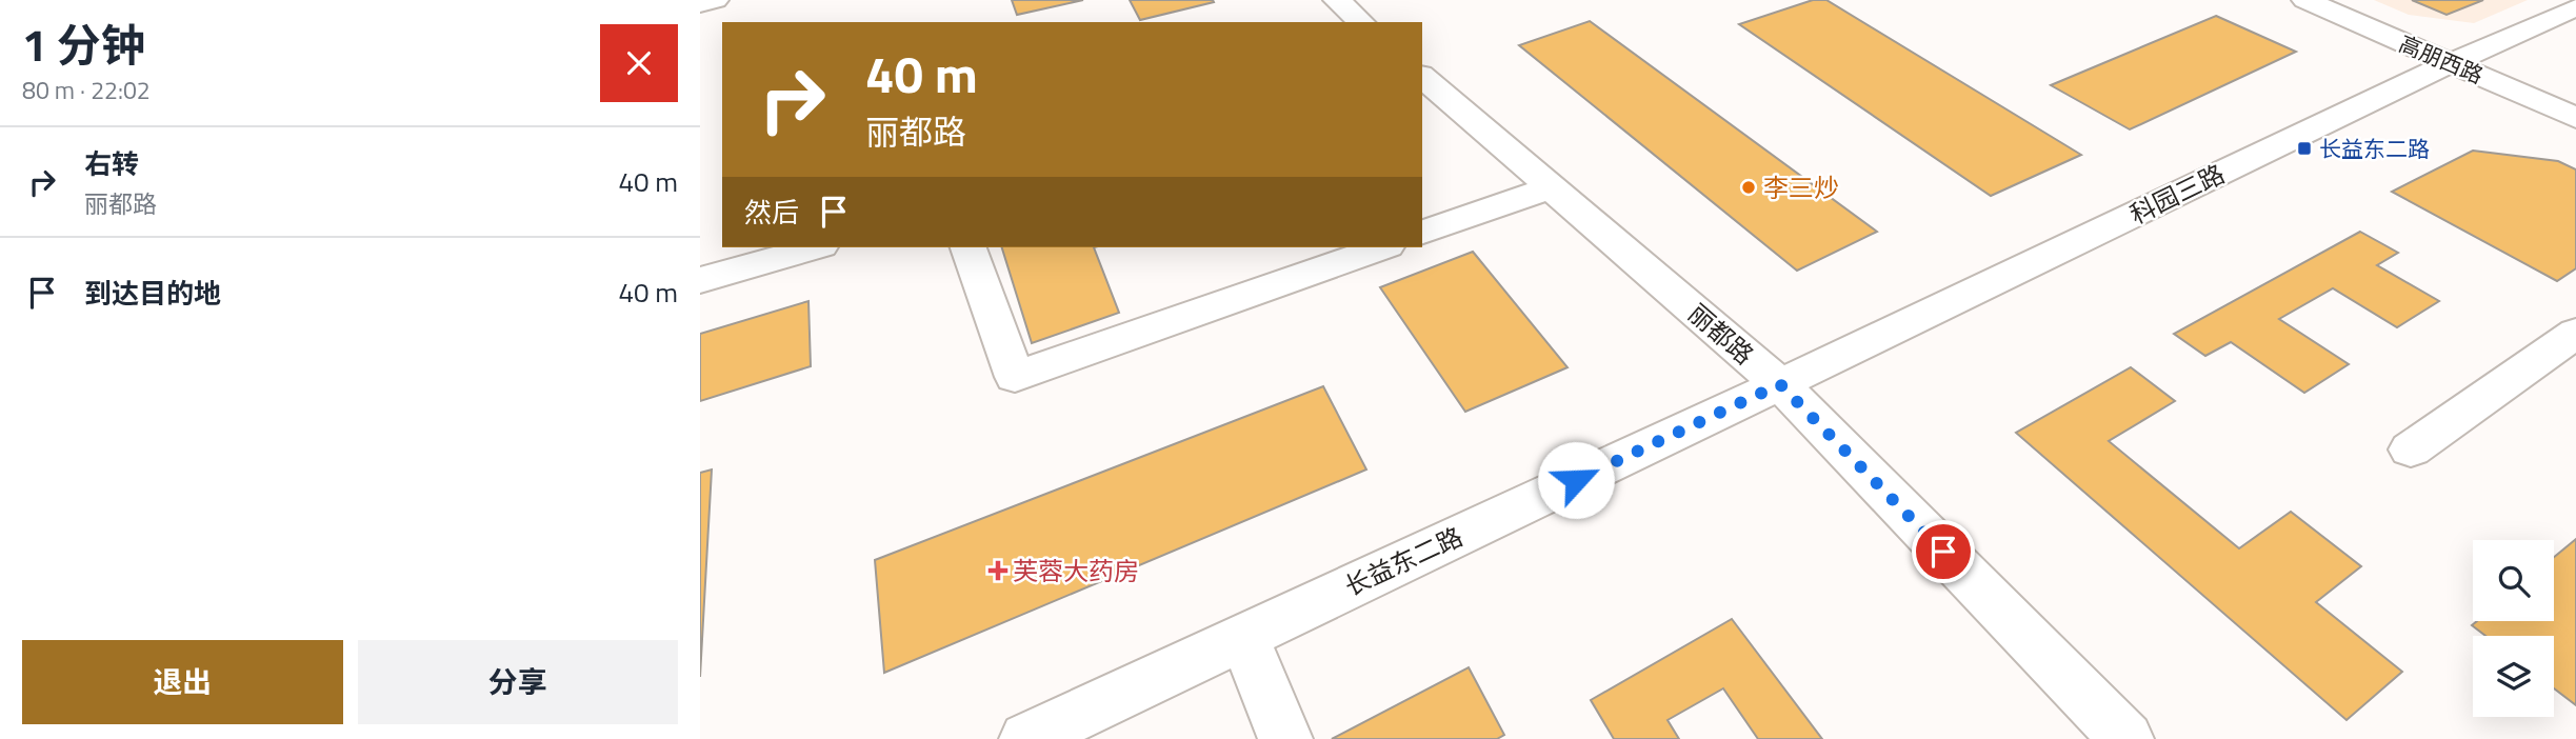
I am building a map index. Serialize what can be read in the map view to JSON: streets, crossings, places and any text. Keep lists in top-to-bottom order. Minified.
{"streets":{"street":["高朋西路","科园三路","丽都路","长益东二路"]},"crossings":[["高朋西路","科园三路"],["科园三路","丽都路"],["科园三路","长益东二路"],["丽都路","长益东二路"]],"places":{"transit":["长益东二路"],"other":["李三炒"],"health":["芙蓉大药房"]},"page":{"heading":["1 分钟","80 m · 22:02"],"turn":["40 m","丽都路"],"list":[{"name":"右转","note":"丽都路","value":"40 m"},{"name":"到达目的地","value":"40 m"}],"then":"然后","buttons":["退出","分享"]}}
